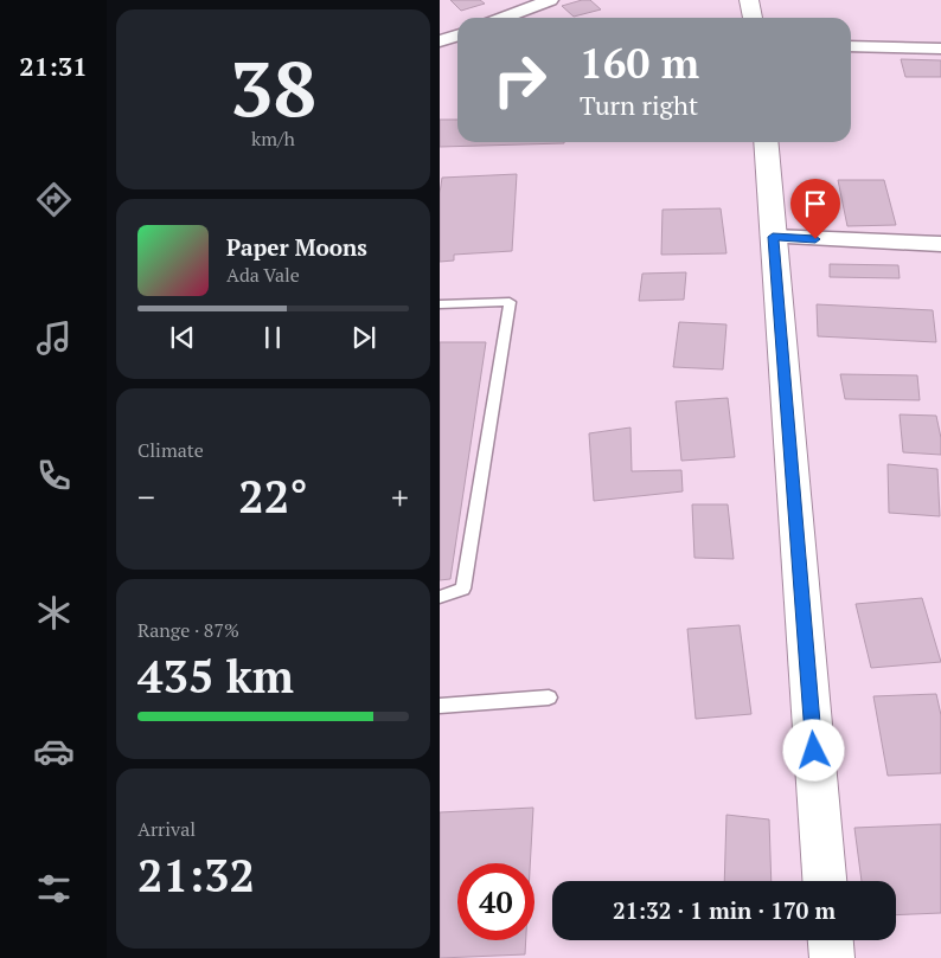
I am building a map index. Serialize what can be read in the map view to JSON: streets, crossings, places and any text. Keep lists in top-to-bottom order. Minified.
{"page":{"tabs":"21:31","tile":[["38","km/h"],"Climate",["Range · 87%","435 km"],["Arrival","21:32"]],"turn":["160 m","Turn right"],"song":["Paper Moons","Ada Vale"],"heat":["−","22°","+"],"limit":"40","trip":"21:32 · 1 min · 170 m"}}
